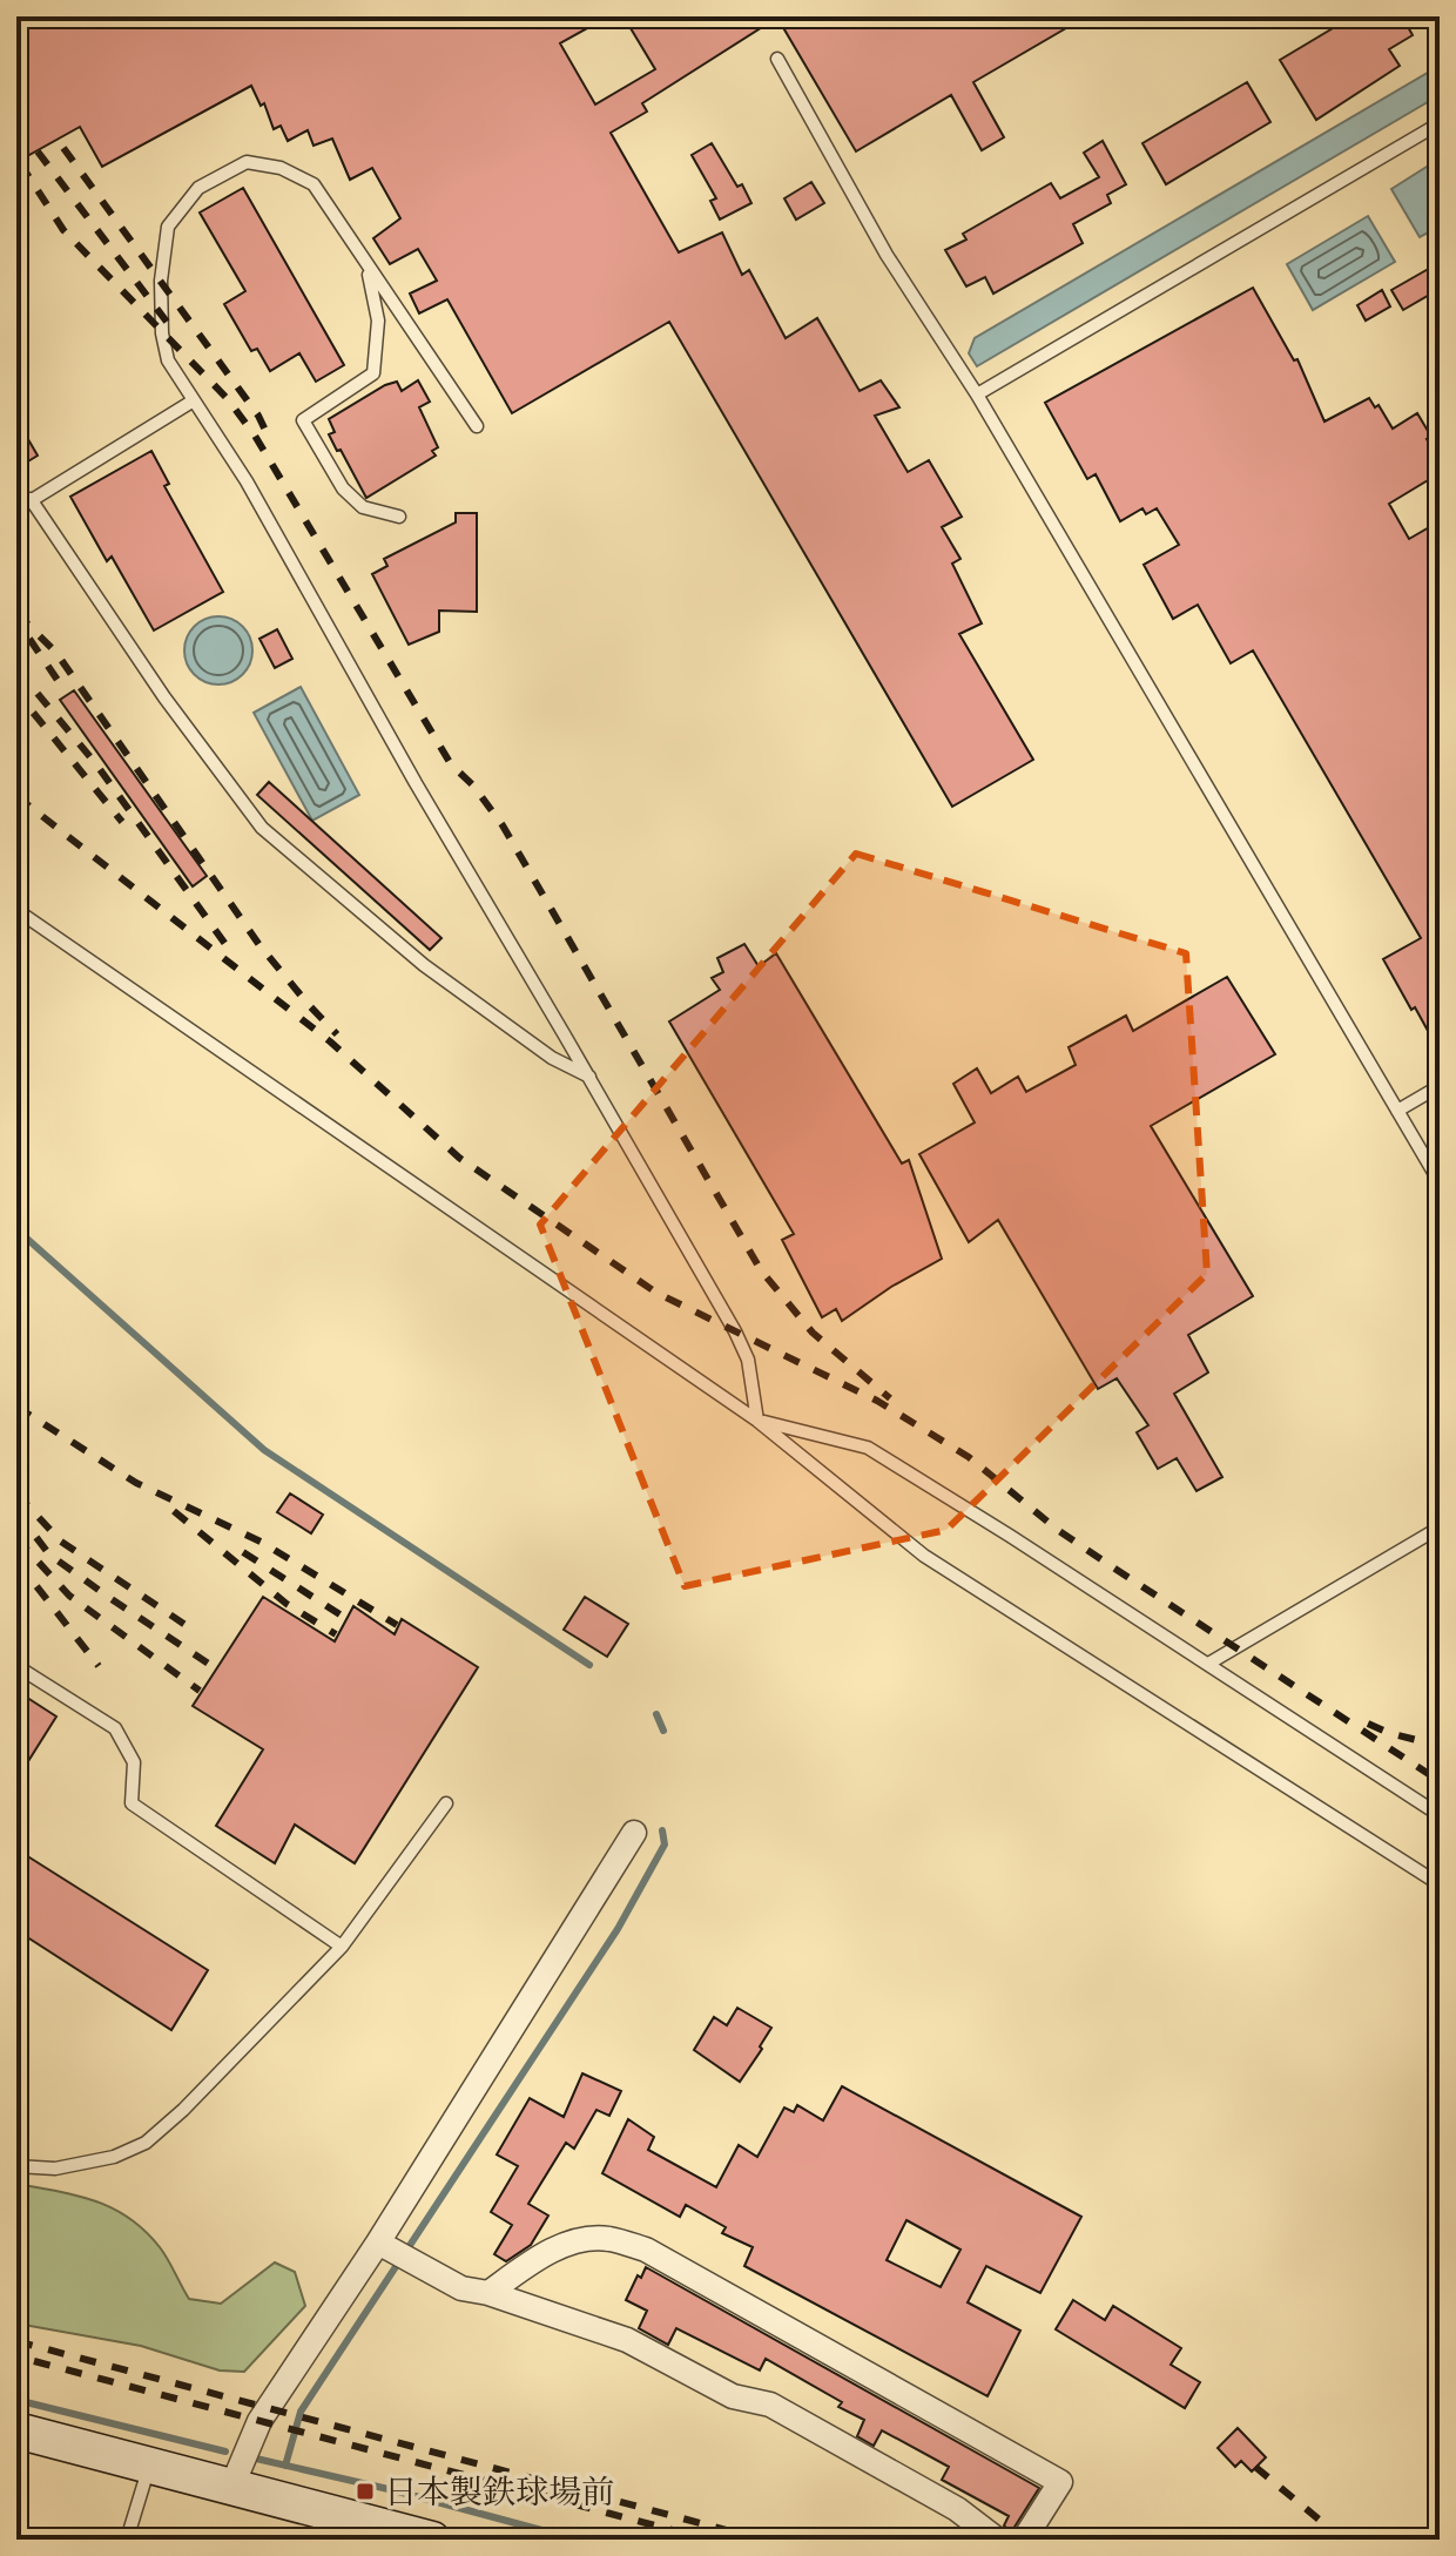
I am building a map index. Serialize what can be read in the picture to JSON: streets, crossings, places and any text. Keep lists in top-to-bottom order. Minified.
{"places":{"transit":["日本製鉄球場前"]}}
